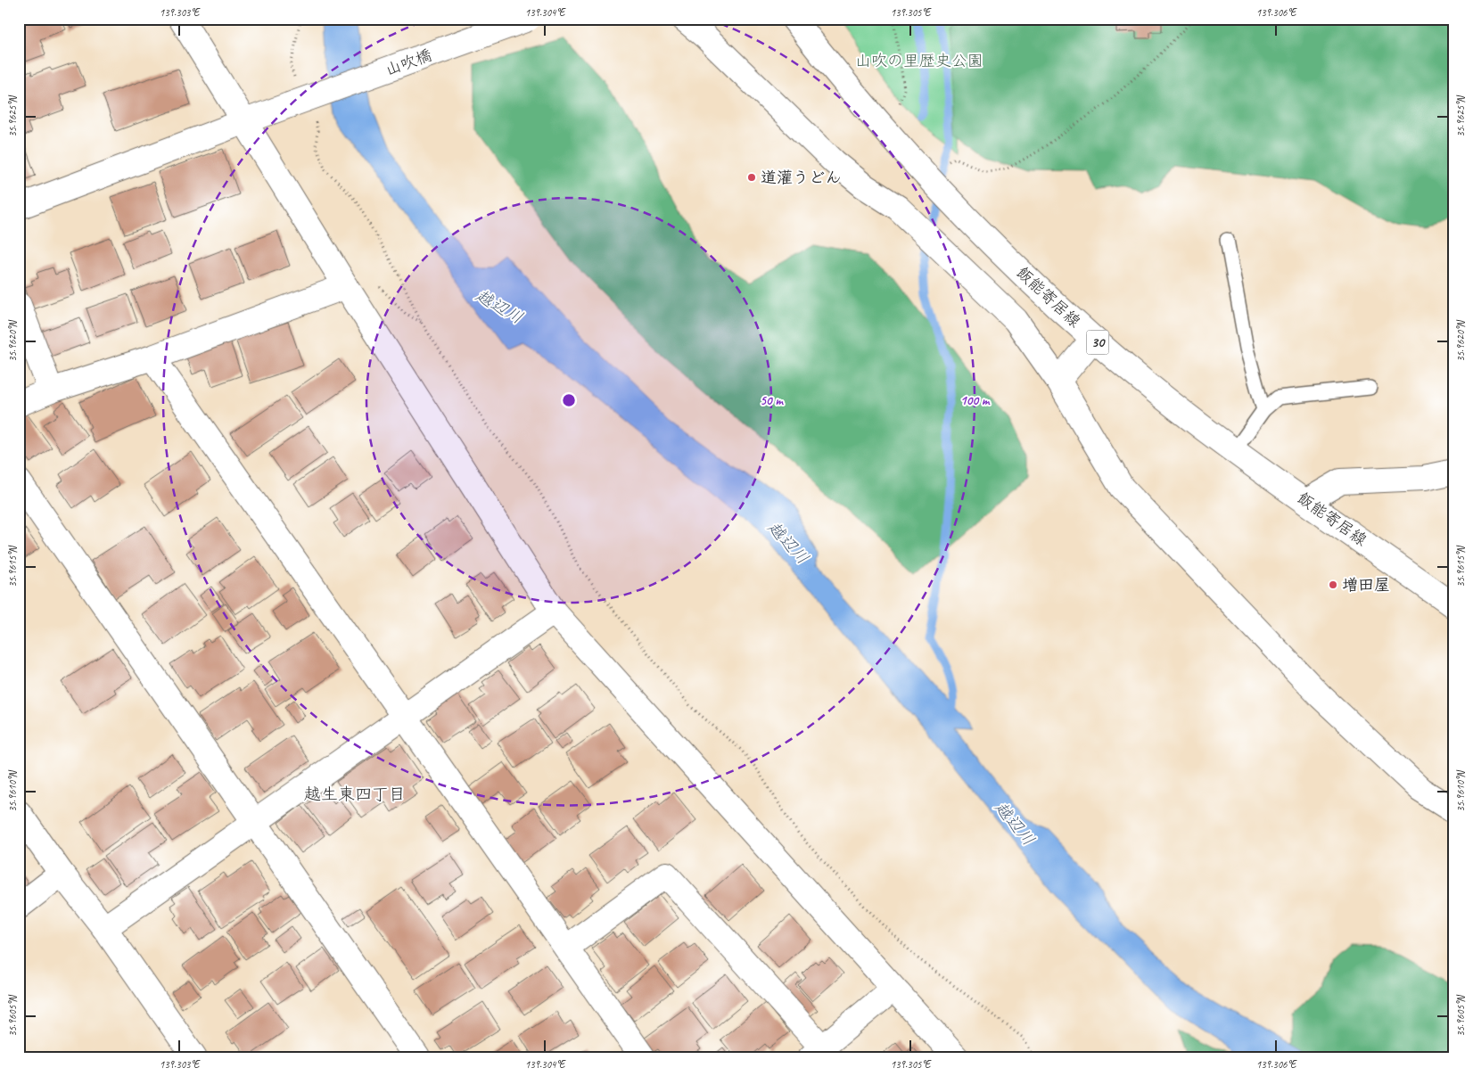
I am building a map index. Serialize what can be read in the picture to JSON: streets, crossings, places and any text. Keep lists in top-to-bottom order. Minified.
{"streets":{"street":["山吹橋","飯能寄居線","30"]},"districts":["越生東四丁目"],"water":["越辺川"],"parks":["山吹の里歴史公園"],"places":["道灌うどん","増田屋"],"coordinates":["139.303°E","139.304°E","139.305°E","139.306°E","35.9625°N","35.9620°N","35.9615°N","35.9610°N","35.9605°N"],"rings":["50 m","100 m"]}
